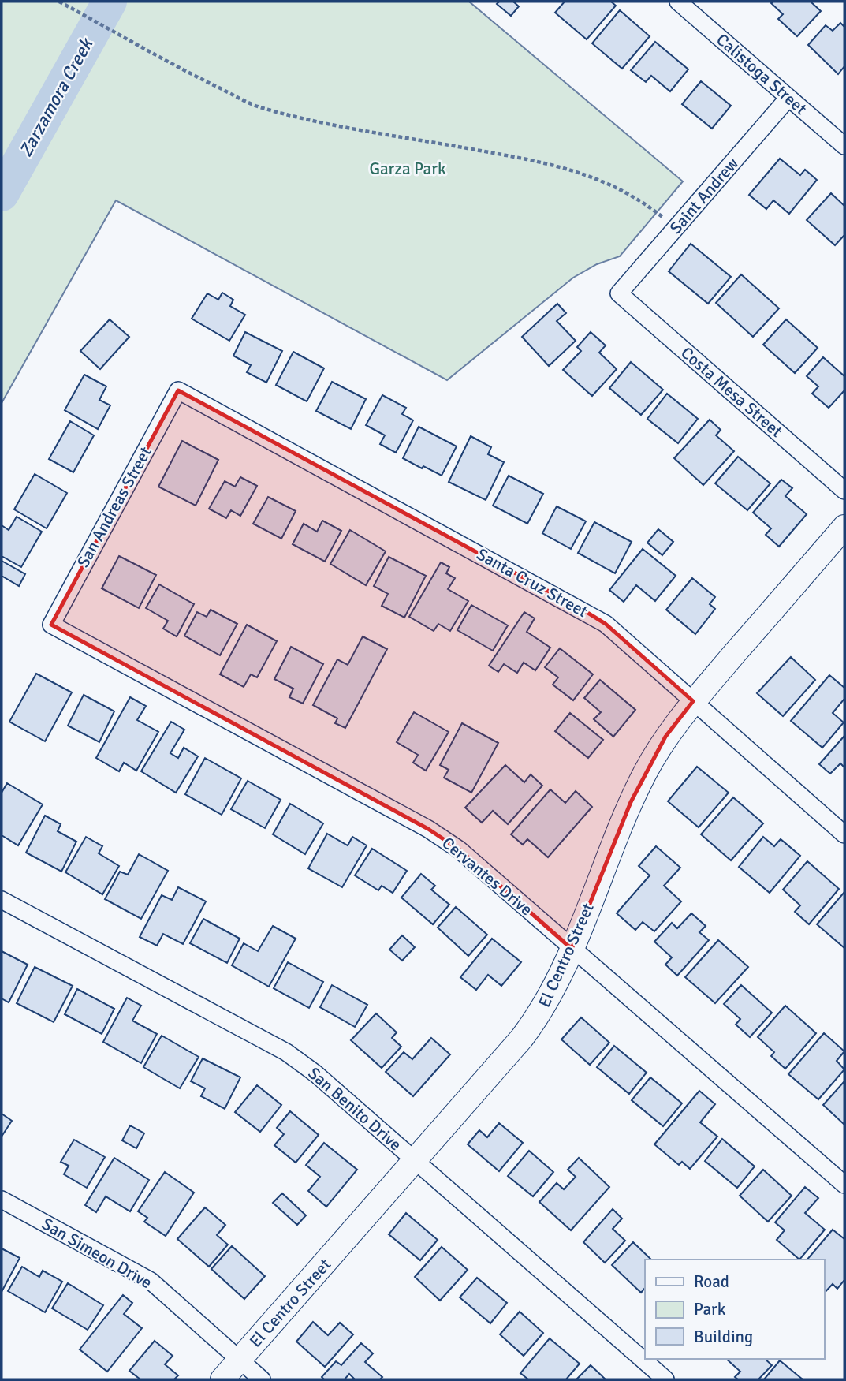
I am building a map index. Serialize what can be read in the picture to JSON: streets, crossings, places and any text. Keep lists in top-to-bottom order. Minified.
{"streets":{"street":["Calistoga Street","Saint Andrew","Costa Mesa Street","San Andreas Street","Santa Cruz Street","Cervantes Drive","El Centro Street","San Benito Drive","San Simeon Drive"]},"crossings":[["Calistoga Street","Saint Andrew"],["Saint Andrew","Costa Mesa Street"],["San Andreas Street","Santa Cruz Street"],["San Andreas Street","Cervantes Drive"],["Santa Cruz Street","El Centro Street"],["Cervantes Drive","El Centro Street"],["El Centro Street","San Benito Drive"],["El Centro Street","San Simeon Drive"]],"water":["Zarzamora Creek"],"parks":["Garza Park"],"legend":["Road","Park","Building"]}
